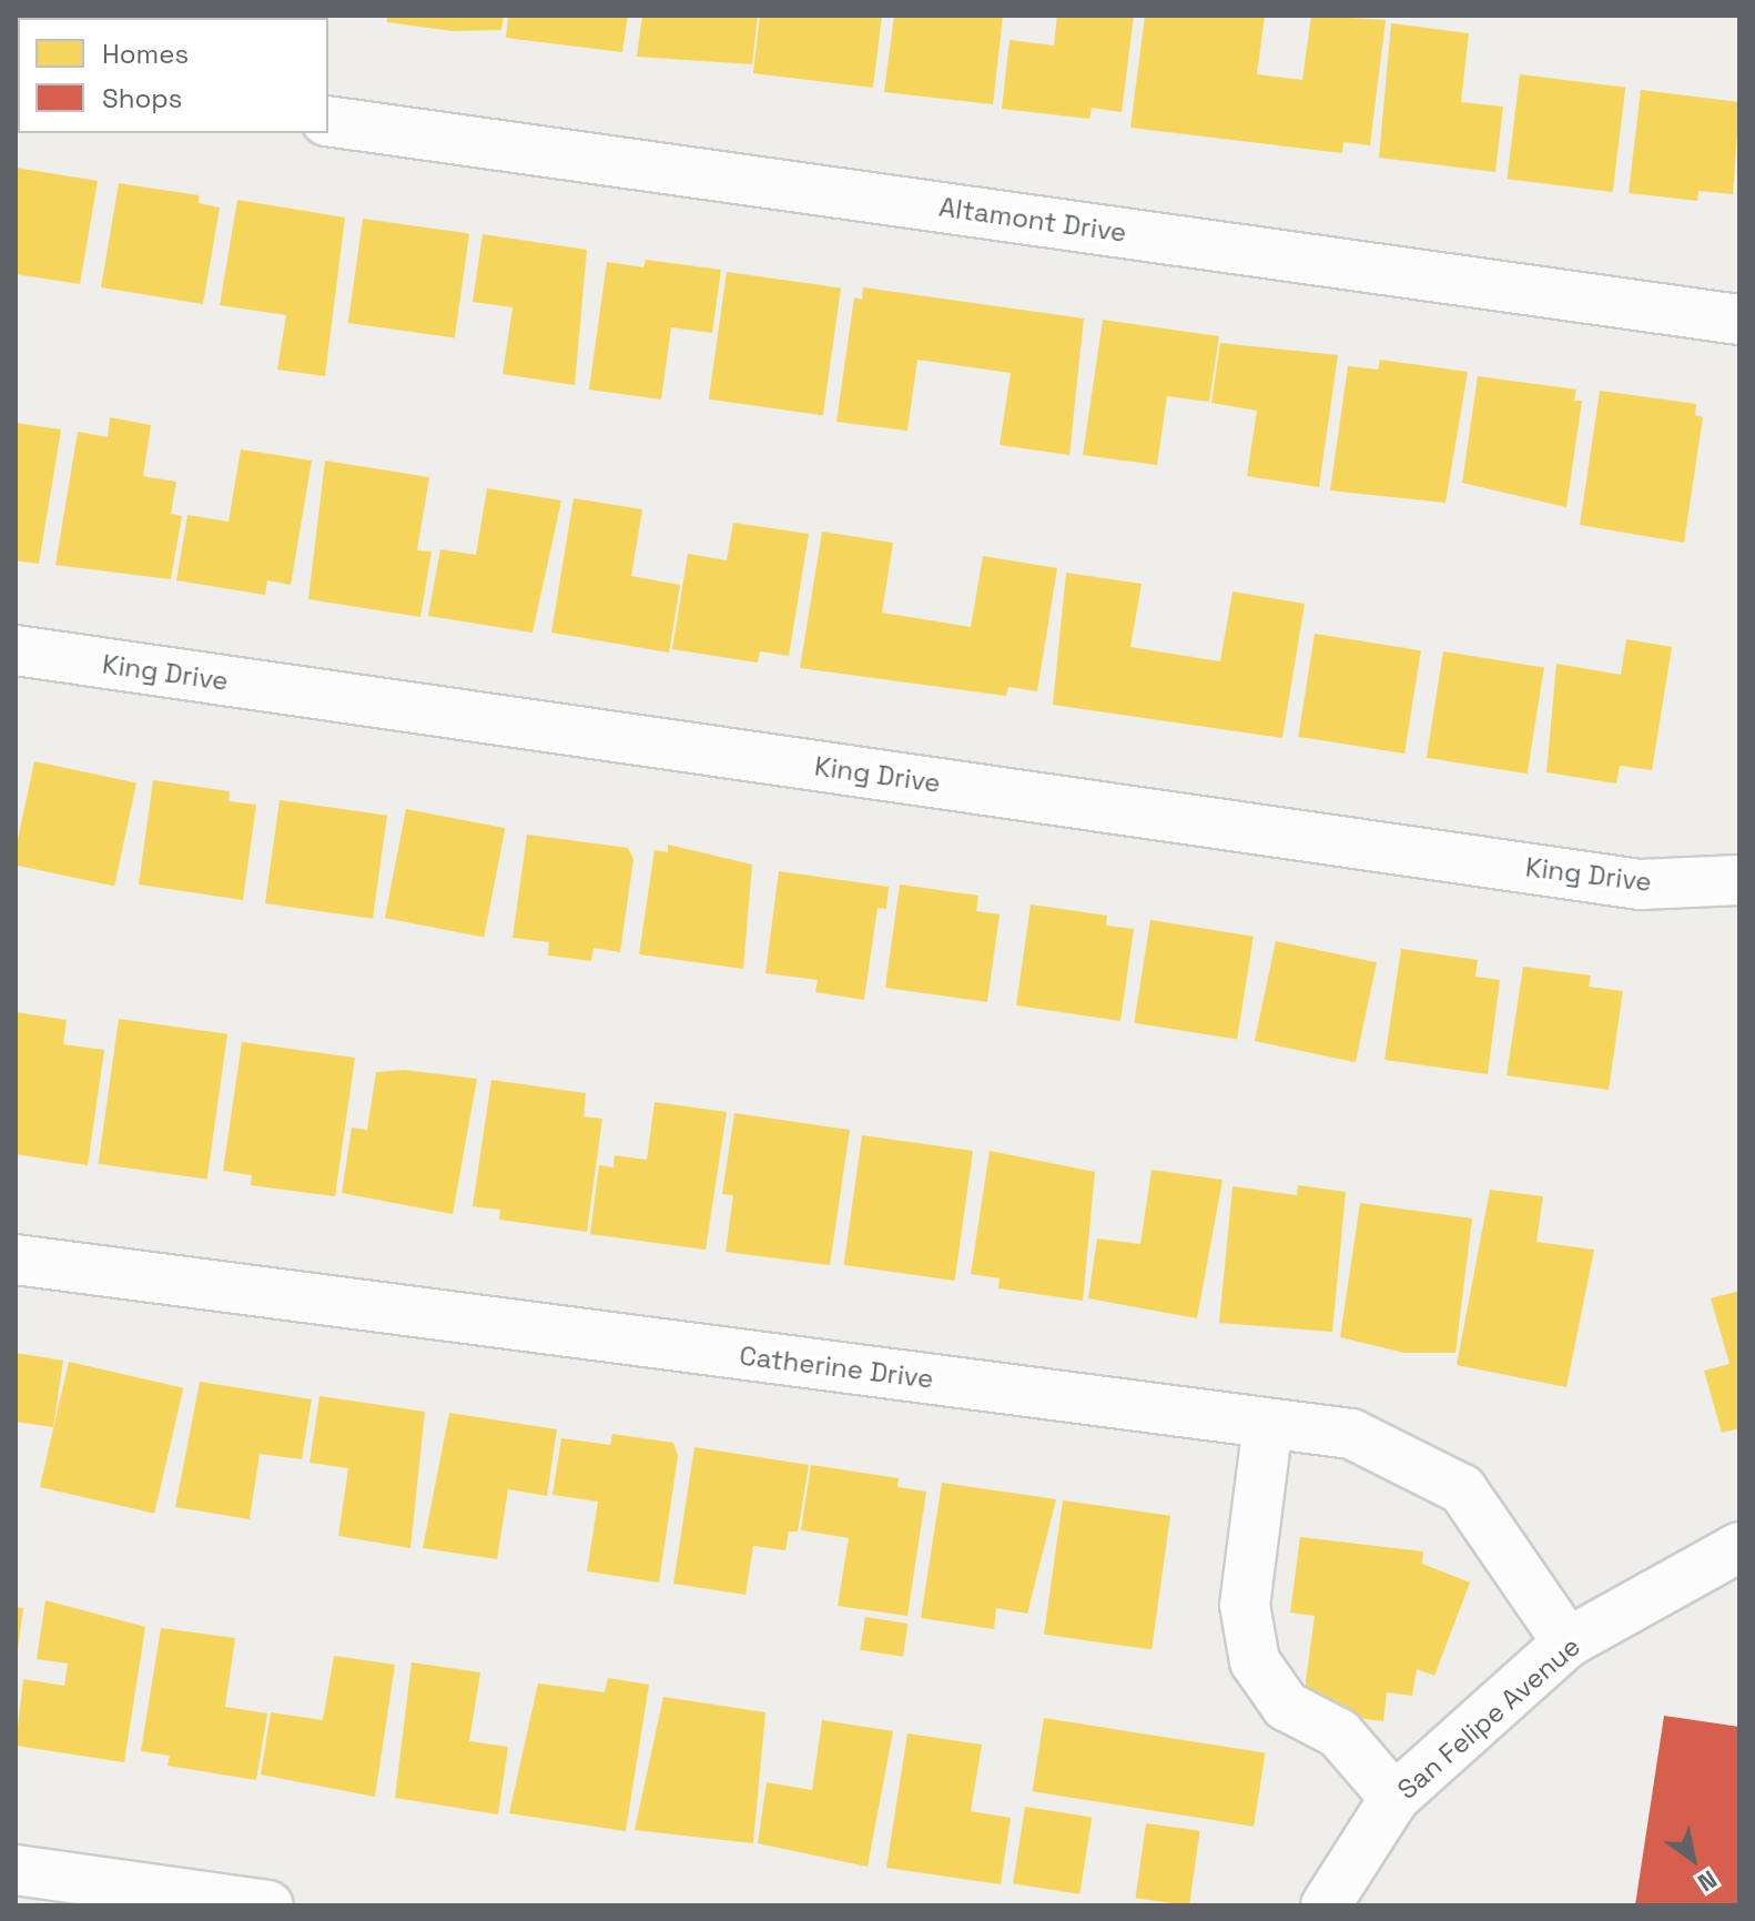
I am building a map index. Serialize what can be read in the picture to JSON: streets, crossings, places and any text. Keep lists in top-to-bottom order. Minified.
{"streets":{"street":["Altamont Drive","King Drive","Catherine Drive","San Felipe Avenue"]},"crossings":[["Catherine Drive","San Felipe Avenue"]],"legend":["Homes","Shops"],"north":"bottom right"}
